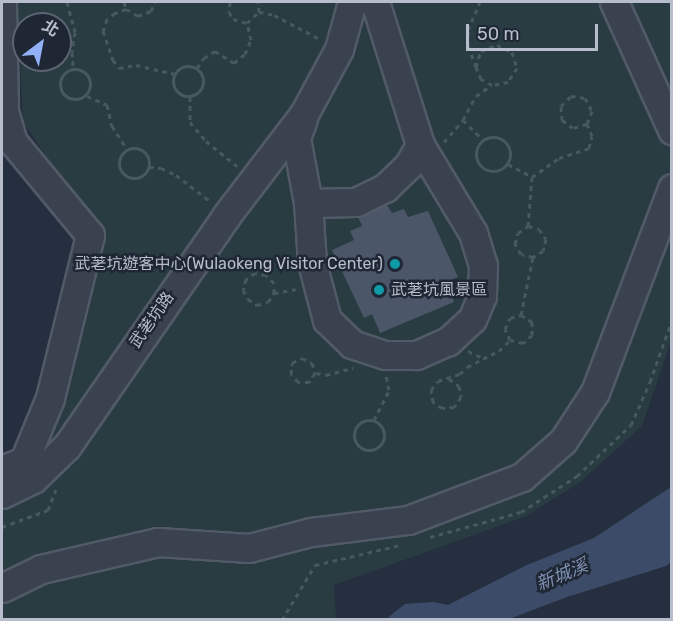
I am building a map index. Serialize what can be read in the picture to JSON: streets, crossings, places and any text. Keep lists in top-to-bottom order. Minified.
{"streets":{"street":["武荖坑路"]},"water":["新城溪"],"places":["武荖坑遊客中心(Wulaokeng Visitor Center)","武荖坑風景區"],"scale_bar":"50 m","north":"top right"}
